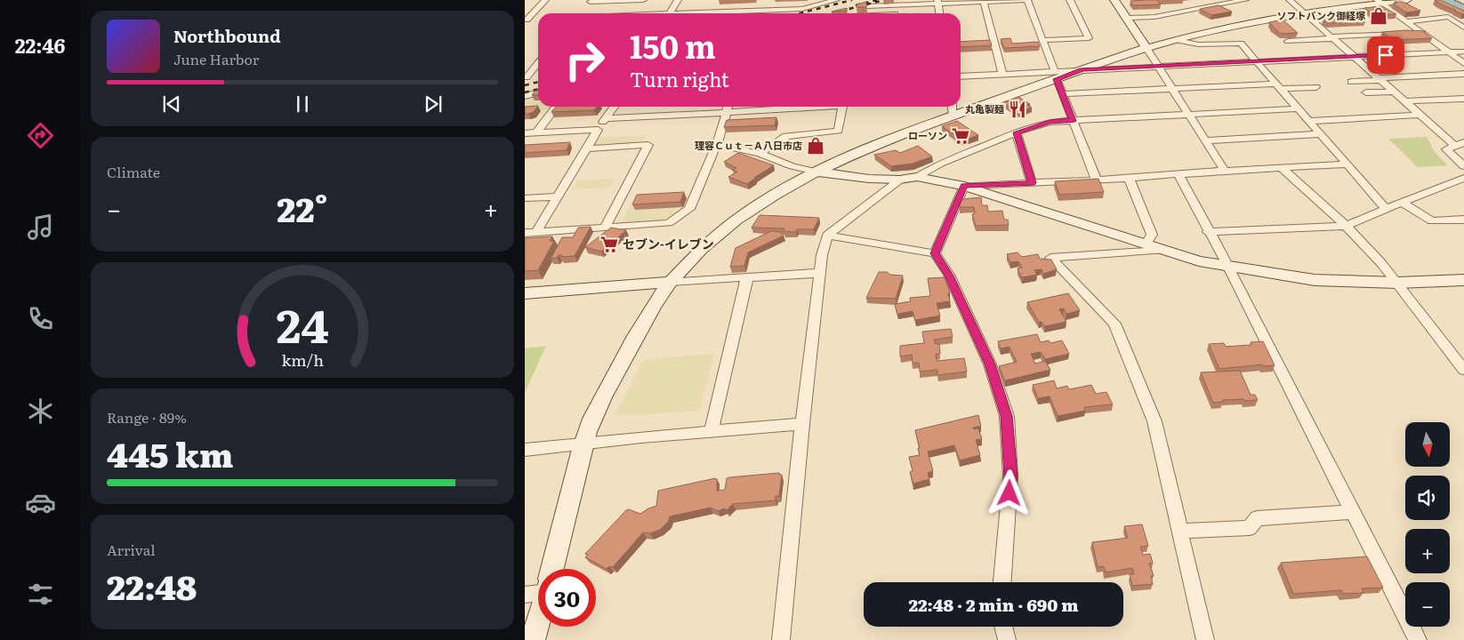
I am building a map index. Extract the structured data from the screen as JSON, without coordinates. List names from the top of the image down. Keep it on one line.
{"places":{"shop":["ソフトバンク御経塚","理容Ｃｕｔ－Ａ八日市店"],"restaurant":["丸亀製麺"],"supermarket":["ローソン","セブン-イレブン"]},"north":"bottom","page":{"tabs":"22:46","turn":["150 m","Turn right"],"song":["Northbound","June Harbor"],"tile":["Climate",["Range · 89%","445 km"],["Arrival","22:48"]],"heat":["−","22°","+"],"map_buttons":["+","−"],"limit":"30","trip":"22:48 · 2 min · 690 m","gauge":["24","km/h"]}}
